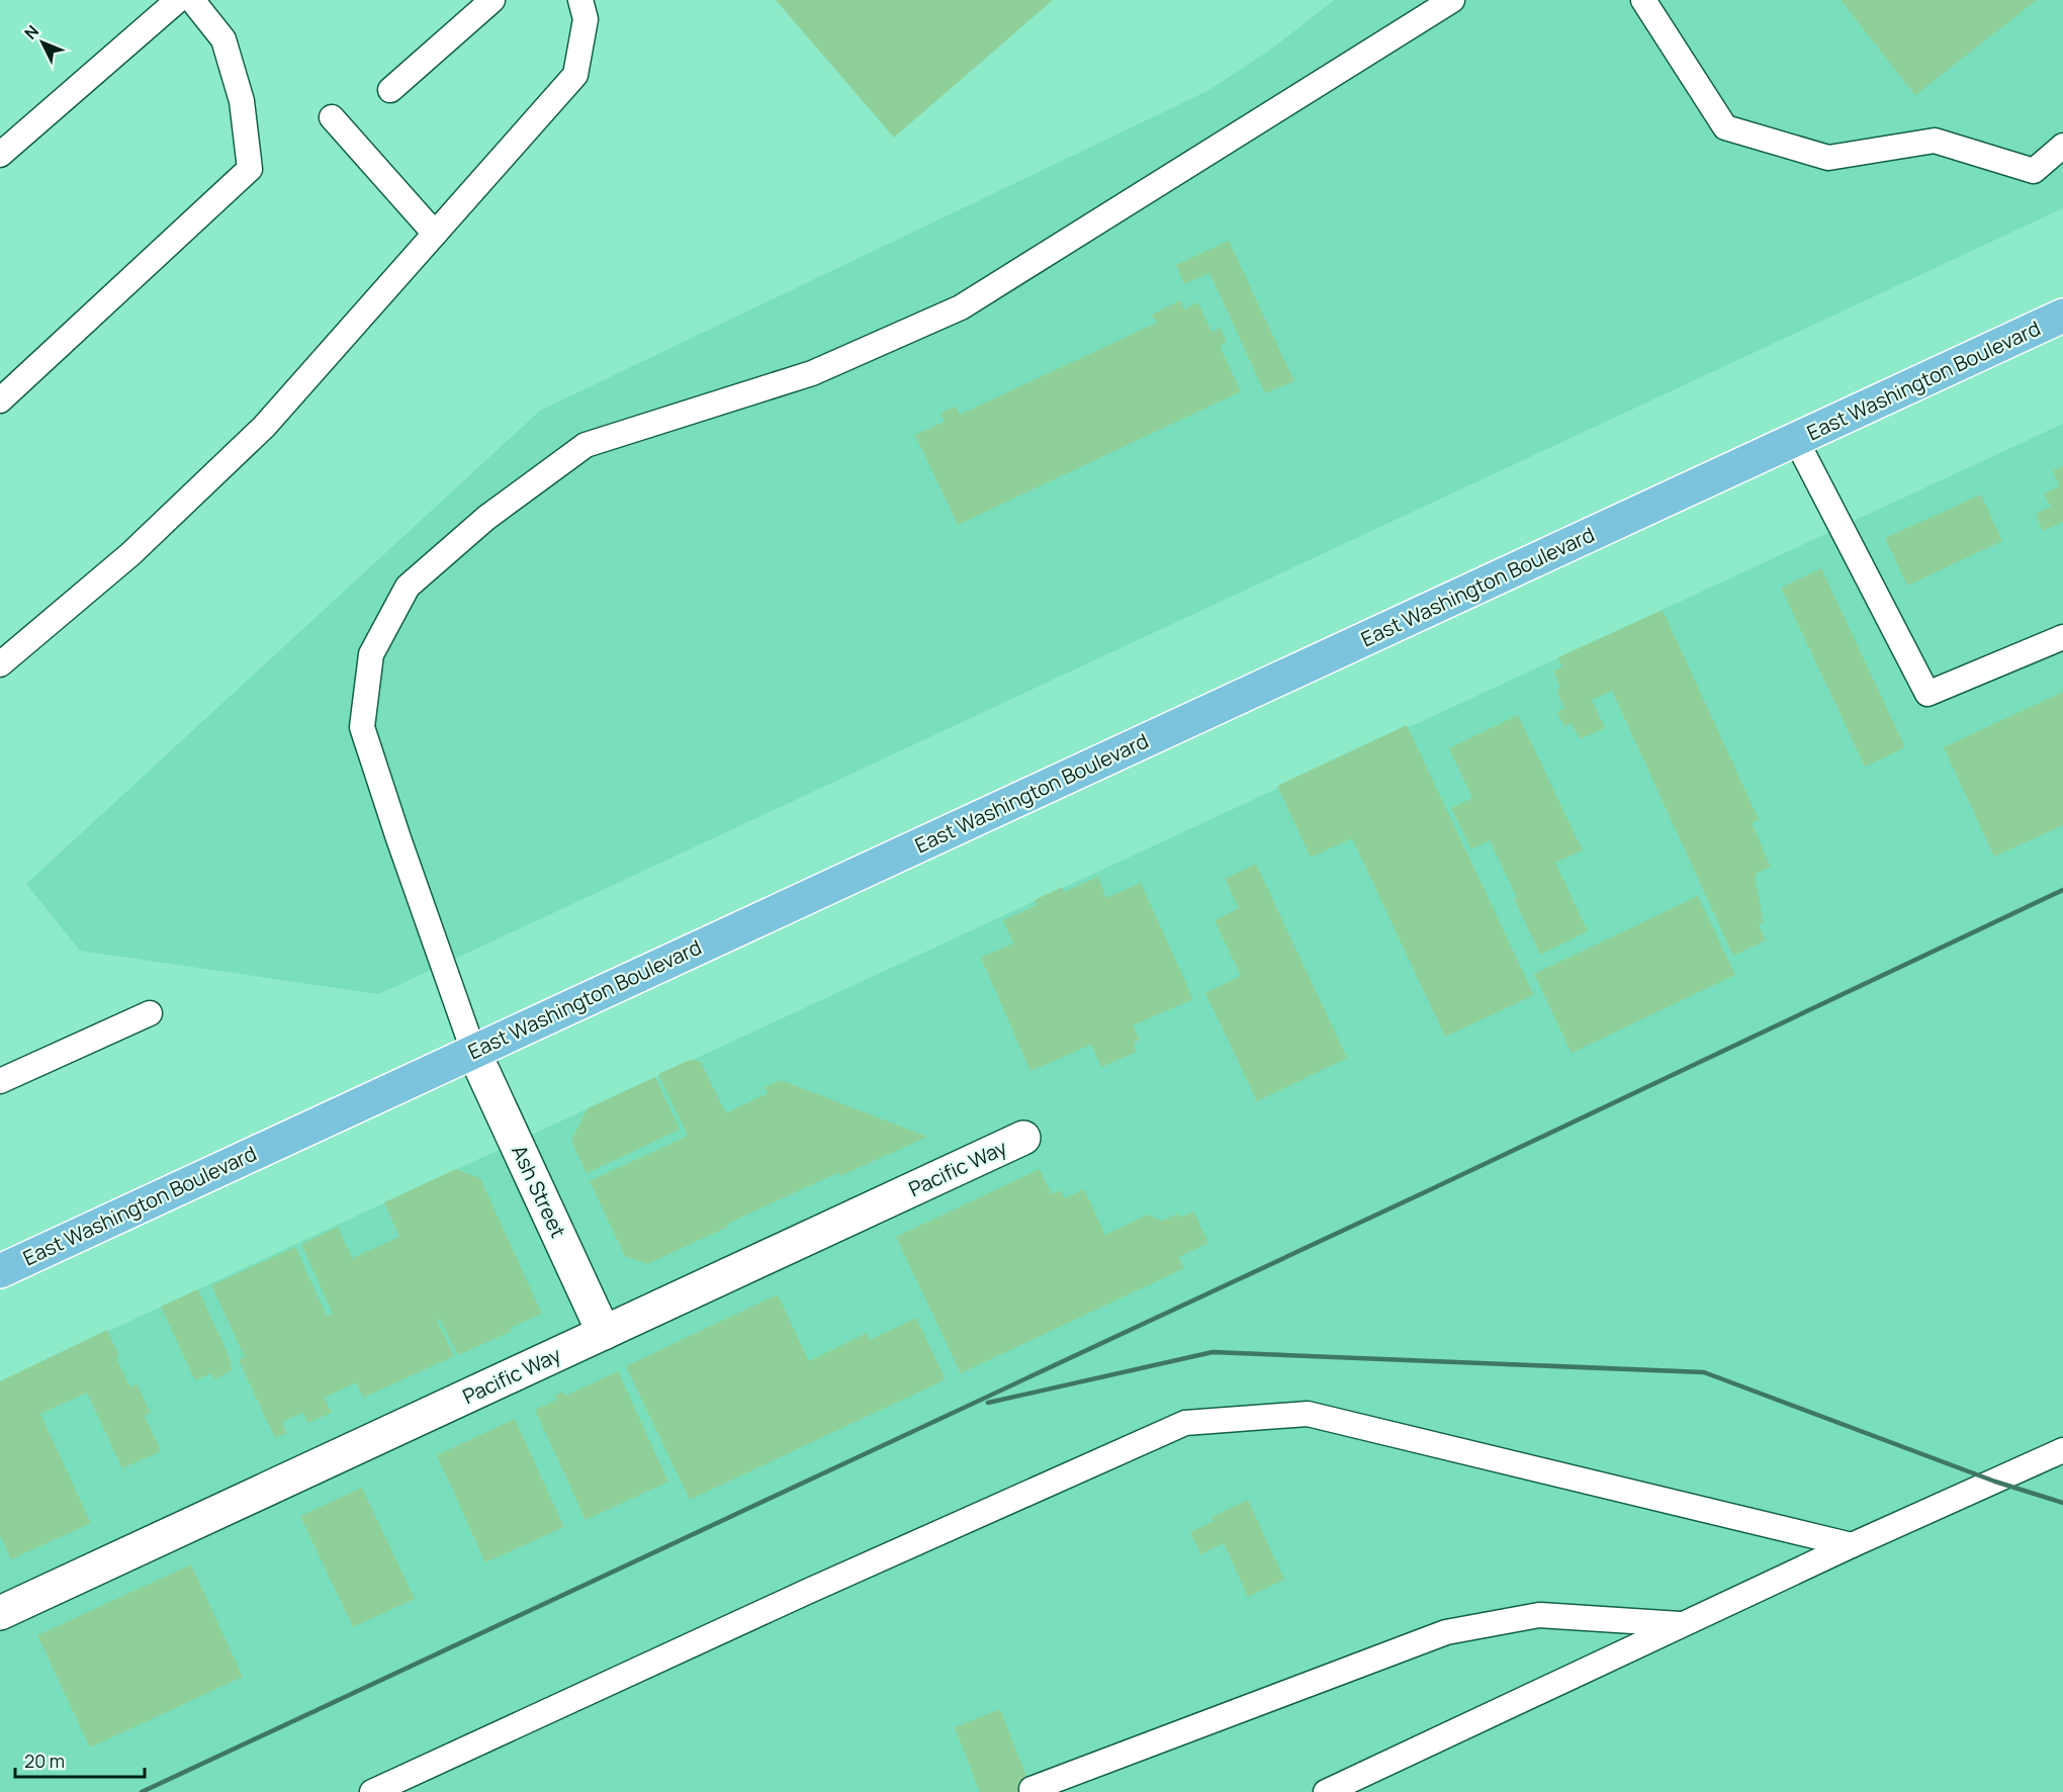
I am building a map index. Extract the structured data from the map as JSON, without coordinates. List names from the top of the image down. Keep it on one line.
{"streets":{"main road":["East Washington Boulevard"],"street":["Pacific Way","Ash Street"]},"crossings":[["East Washington Boulevard","Ash Street"],["Pacific Way","Ash Street"]],"scale_bar":"20 m","north":"top left"}
